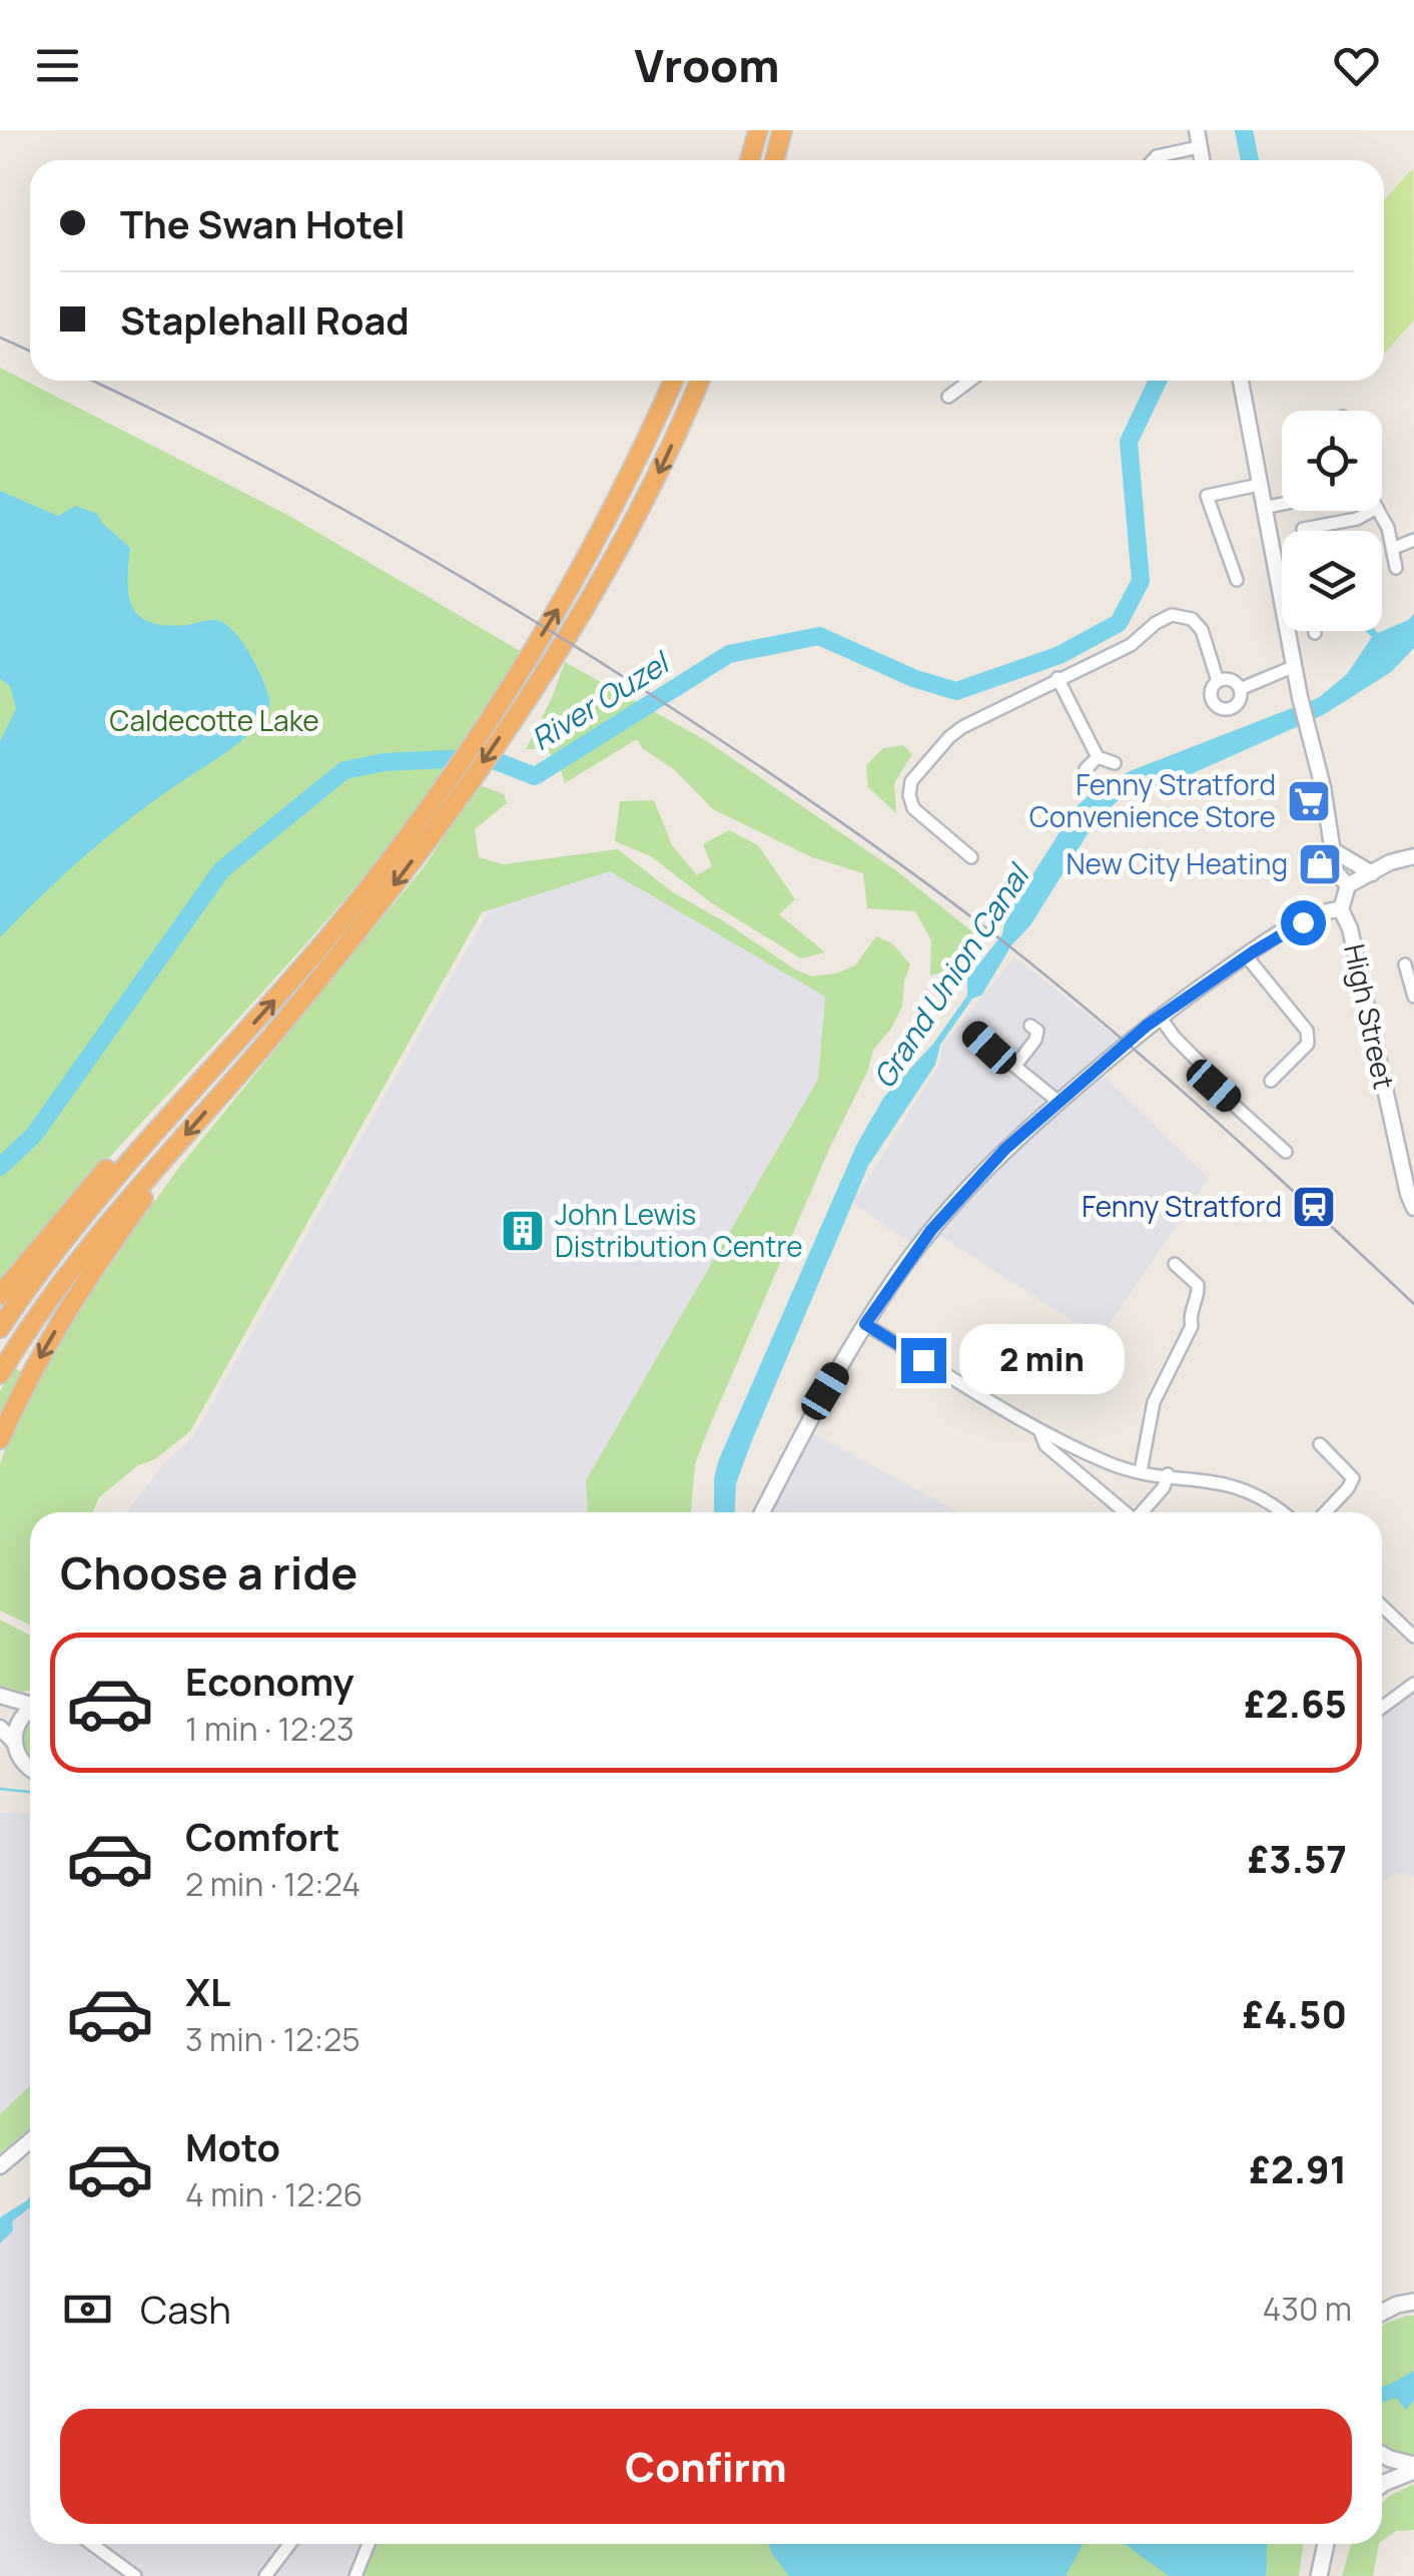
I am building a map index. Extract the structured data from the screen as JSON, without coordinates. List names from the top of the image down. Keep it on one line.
{"streets":{"street":["High Street"]},"water":["River Ouzel","Grand Union Canal"],"parks":["Caldecotte Lake"],"places":{"supermarket":["Fenny Stratford Convenience Store"],"shop":["New City Heating"],"station":["Fenny Stratford"],"building":["John Lewis Distribution Centre"]},"page":{"header":"Vroom","banner":["The Swan Hotel","Staplehall Road"],"bubble":"2 min","heading":"Choose a ride","list":[{"name":"Economy","note":"1 min · 12:23","value":"£2.65"},{"name":"Comfort","note":"2 min · 12:24","value":"£3.57"},{"name":"XL","note":"3 min · 12:25","value":"£4.50"},{"name":"Moto","note":"4 min · 12:26","value":"£2.91"}],"pay":["Cash","430 m"],"buttons":"Confirm"}}
